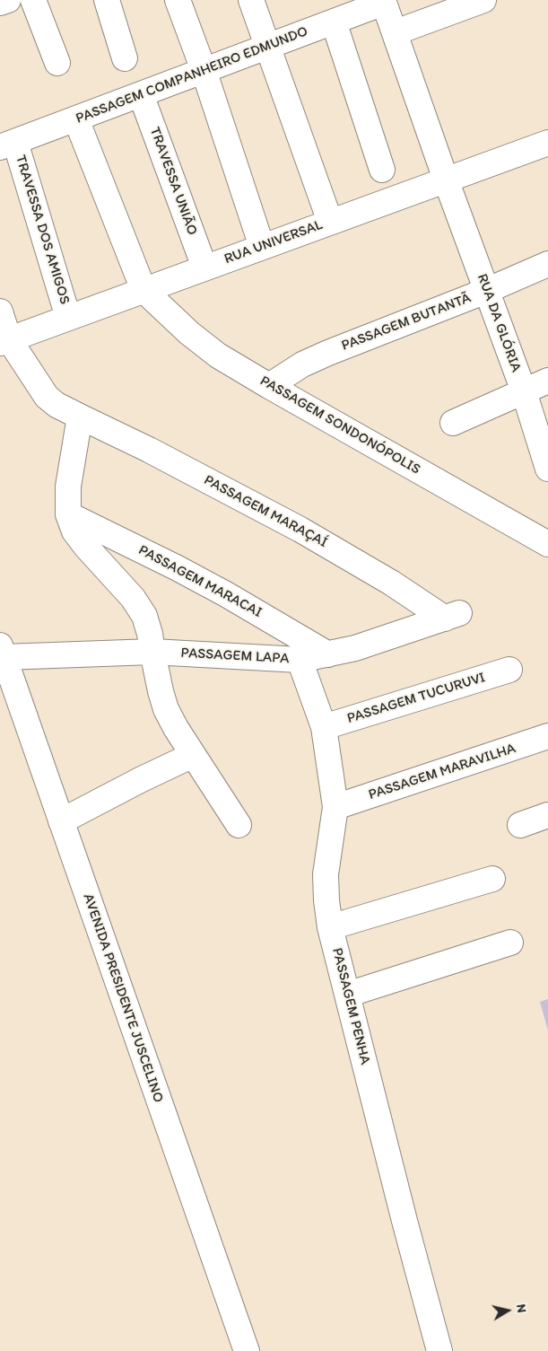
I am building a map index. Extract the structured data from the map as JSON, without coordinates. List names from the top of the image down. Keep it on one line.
{"streets":{"street":["PASSAGEM COMPANHEIRO EDMUNDO","TRAVESSA UNIÃO","TRAVESSA DOS AMIGOS","RUA UNIVERSAL","PASSAGEM BUTANTÃ","RUA DA GLÓRIA","PASSAGEM SONDONÓPOLIS","PASSAGEM MARAÇAÍ","PASSAGEM MARACAI","PASSAGEM LAPA","PASSAGEM TUCURUVI","PASSAGEM MARAVILHA","AVENIDA PRESIDENTE JUSCELINO","PASSAGEM PENHA"]},"crossings":[["PASSAGEM COMPANHEIRO EDMUNDO","TRAVESSA UNIÃO"],["PASSAGEM COMPANHEIRO EDMUNDO","TRAVESSA DOS AMIGOS"],["PASSAGEM COMPANHEIRO EDMUNDO","RUA DA GLÓRIA"],["TRAVESSA UNIÃO","RUA UNIVERSAL"],["TRAVESSA DOS AMIGOS","RUA UNIVERSAL"],["RUA UNIVERSAL","RUA DA GLÓRIA"],["RUA UNIVERSAL","PASSAGEM SONDONÓPOLIS"],["RUA UNIVERSAL","PASSAGEM MARAÇAÍ"],["PASSAGEM BUTANTÃ","RUA DA GLÓRIA"],["PASSAGEM BUTANTÃ","PASSAGEM SONDONÓPOLIS"],["PASSAGEM MARAÇAÍ","PASSAGEM LAPA"],["PASSAGEM MARACAI","PASSAGEM LAPA"],["PASSAGEM LAPA","AVENIDA PRESIDENTE JUSCELINO"],["PASSAGEM LAPA","PASSAGEM PENHA"],["PASSAGEM TUCURUVI","PASSAGEM PENHA"],["PASSAGEM MARAVILHA","PASSAGEM PENHA"]],"north":"right"}
